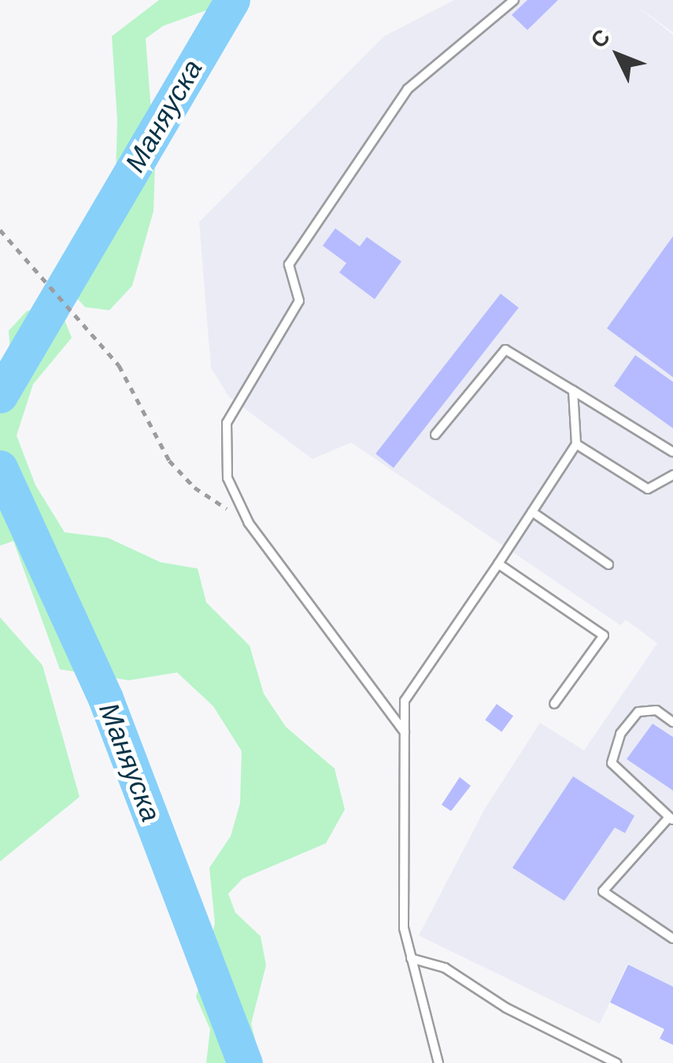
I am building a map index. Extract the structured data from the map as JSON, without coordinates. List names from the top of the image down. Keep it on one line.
{"water":["Маняуска"],"north":"top left"}
